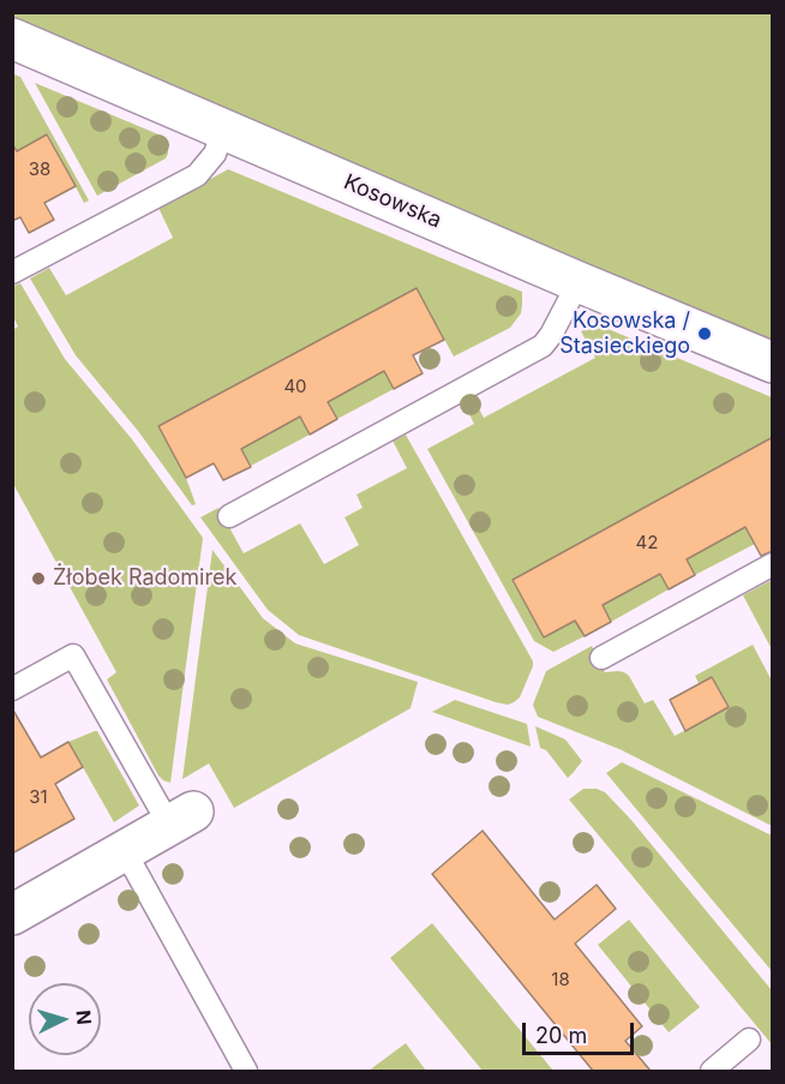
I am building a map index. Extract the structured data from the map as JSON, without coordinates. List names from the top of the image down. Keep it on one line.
{"streets":{"street":["Kosowska"]},"places":["Kosowska / Stasieckiego","Żłobek Radomirek"],"house_numbers":["38","40","42","31","18"],"scale_bar":"20 m","north":"right"}
